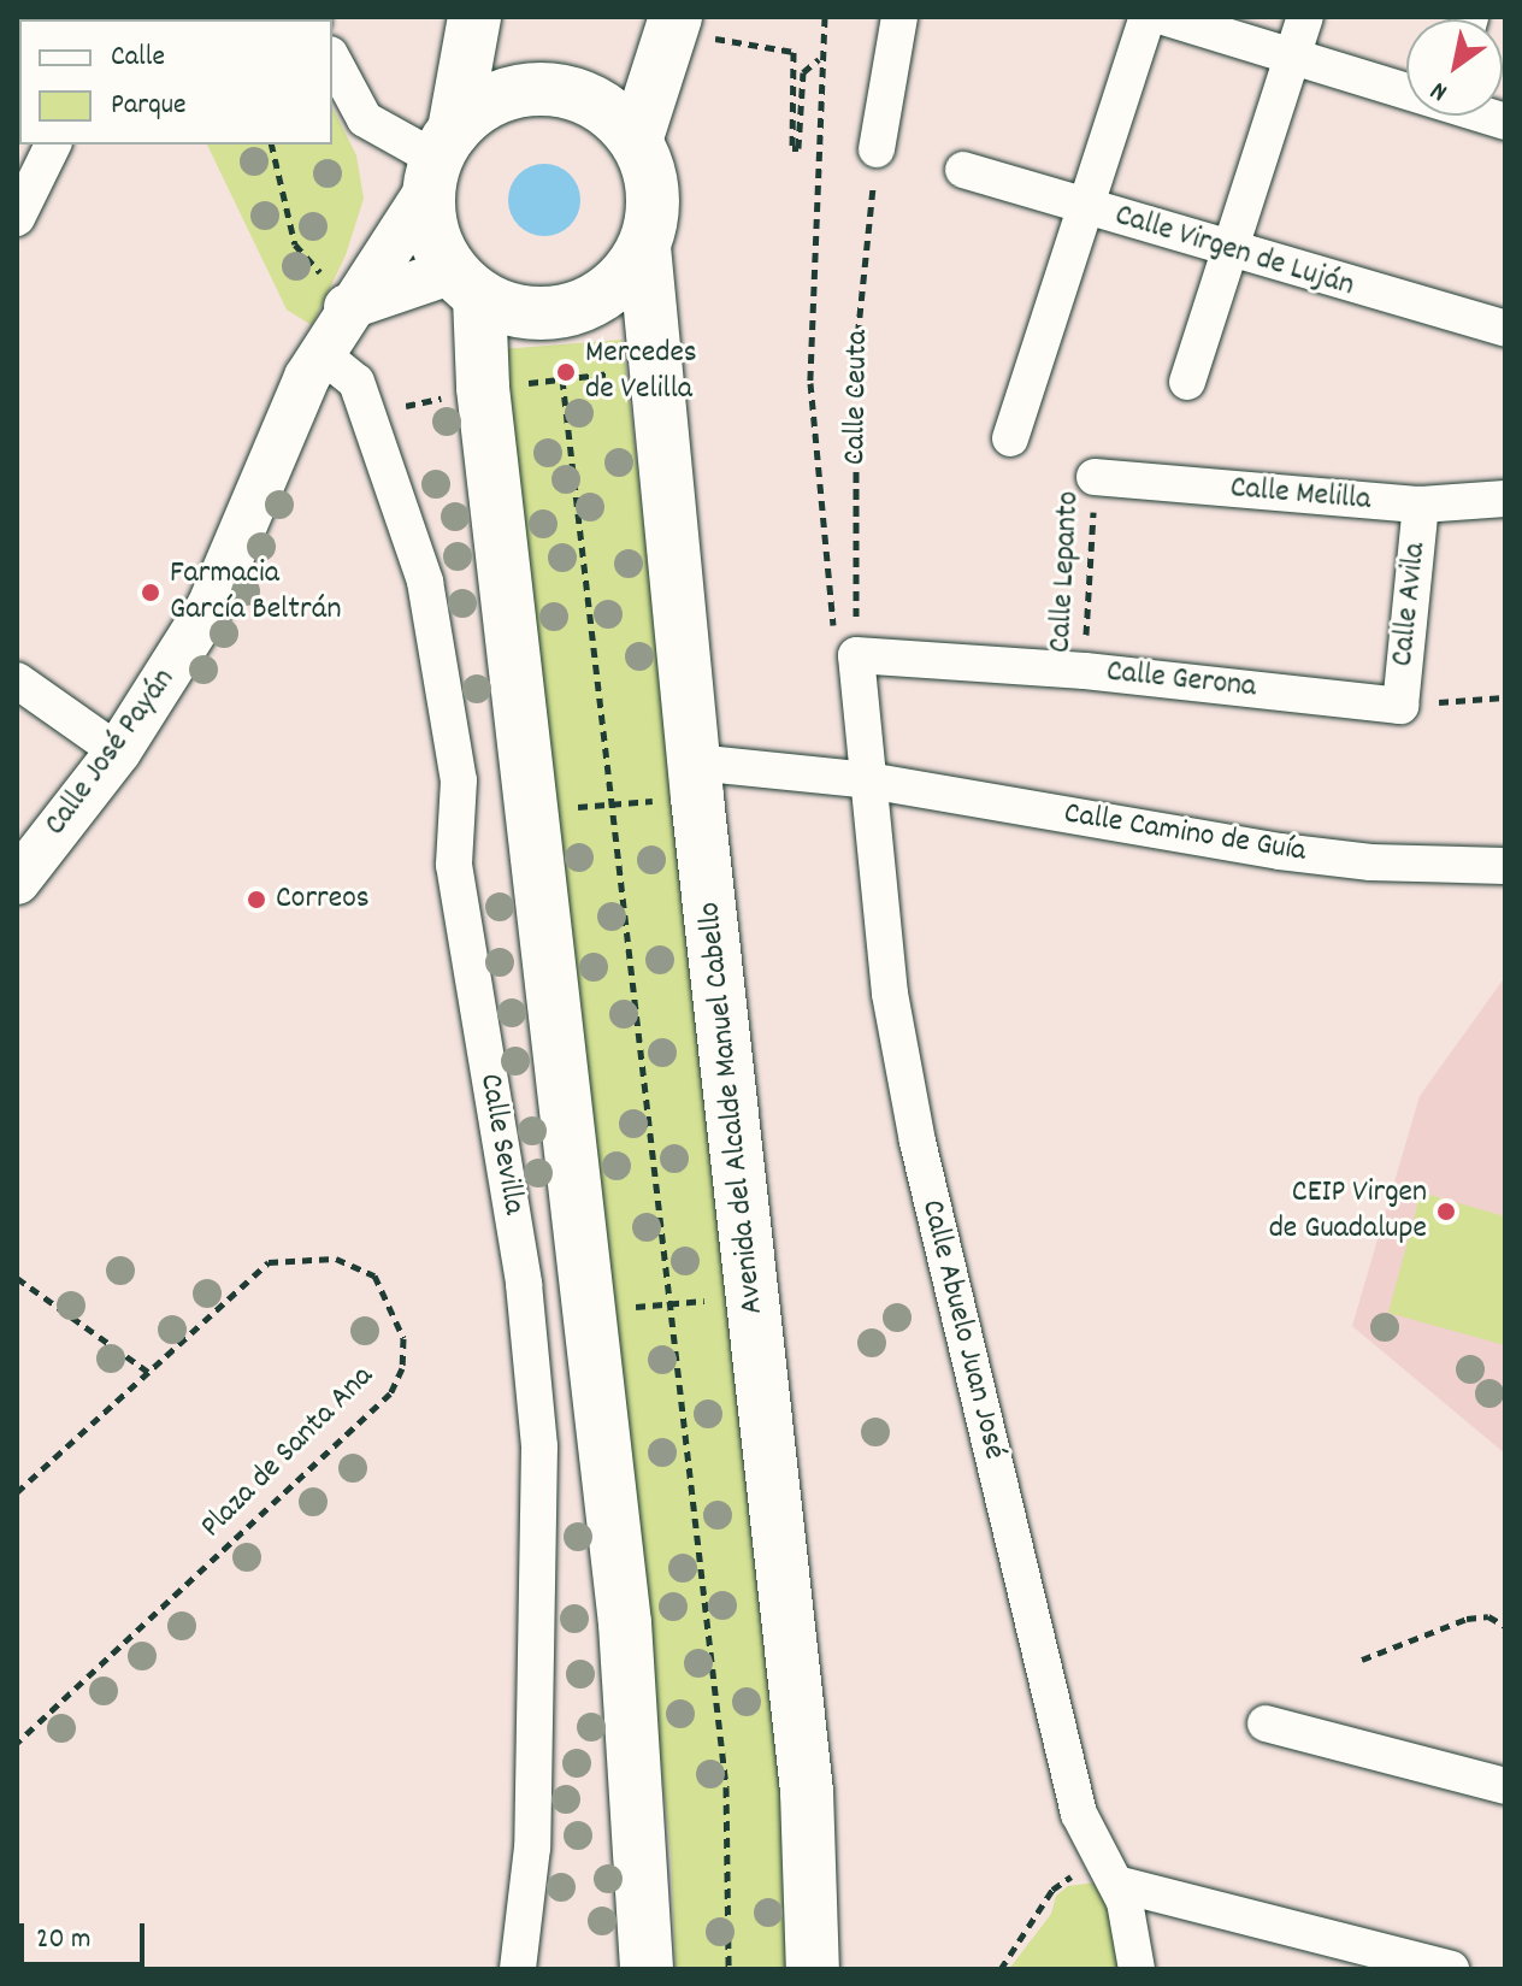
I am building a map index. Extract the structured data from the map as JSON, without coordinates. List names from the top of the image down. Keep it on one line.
{"streets":{"main road":["Avenida del Alcalde Manuel Cabello"],"street":["Calle Virgen de Luján","Calle Melilla","Calle Avila","Calle Gerona","Calle José Payán","Calle Camino de Guía","Calle Sevilla","Calle Abuelo Juan José"],"path":["Calle Ceuta","Calle Lepanto","Plaza de Santa Ana"]},"crossings":[["Calle Ceuta","Calle Gerona"],["Calle Melilla","Calle Lepanto"],["Calle Melilla","Calle Avila"],["Calle Lepanto","Calle Gerona"],["Calle Avila","Calle Gerona"],["Calle José Payán","Avenida del Alcalde Manuel Cabello"],["Calle José Payán","Calle Sevilla"],["Calle Camino de Guía","Avenida del Alcalde Manuel Cabello"],["Calle Camino de Guía","Calle Abuelo Juan José"]],"places":["Mercedes de Velilla","Farmacia García Beltrán","Correos","CEIP Virgen de Guadalupe"],"legend":["Calle","Parque"],"scale_bar":"20 m","north":"bottom left"}
